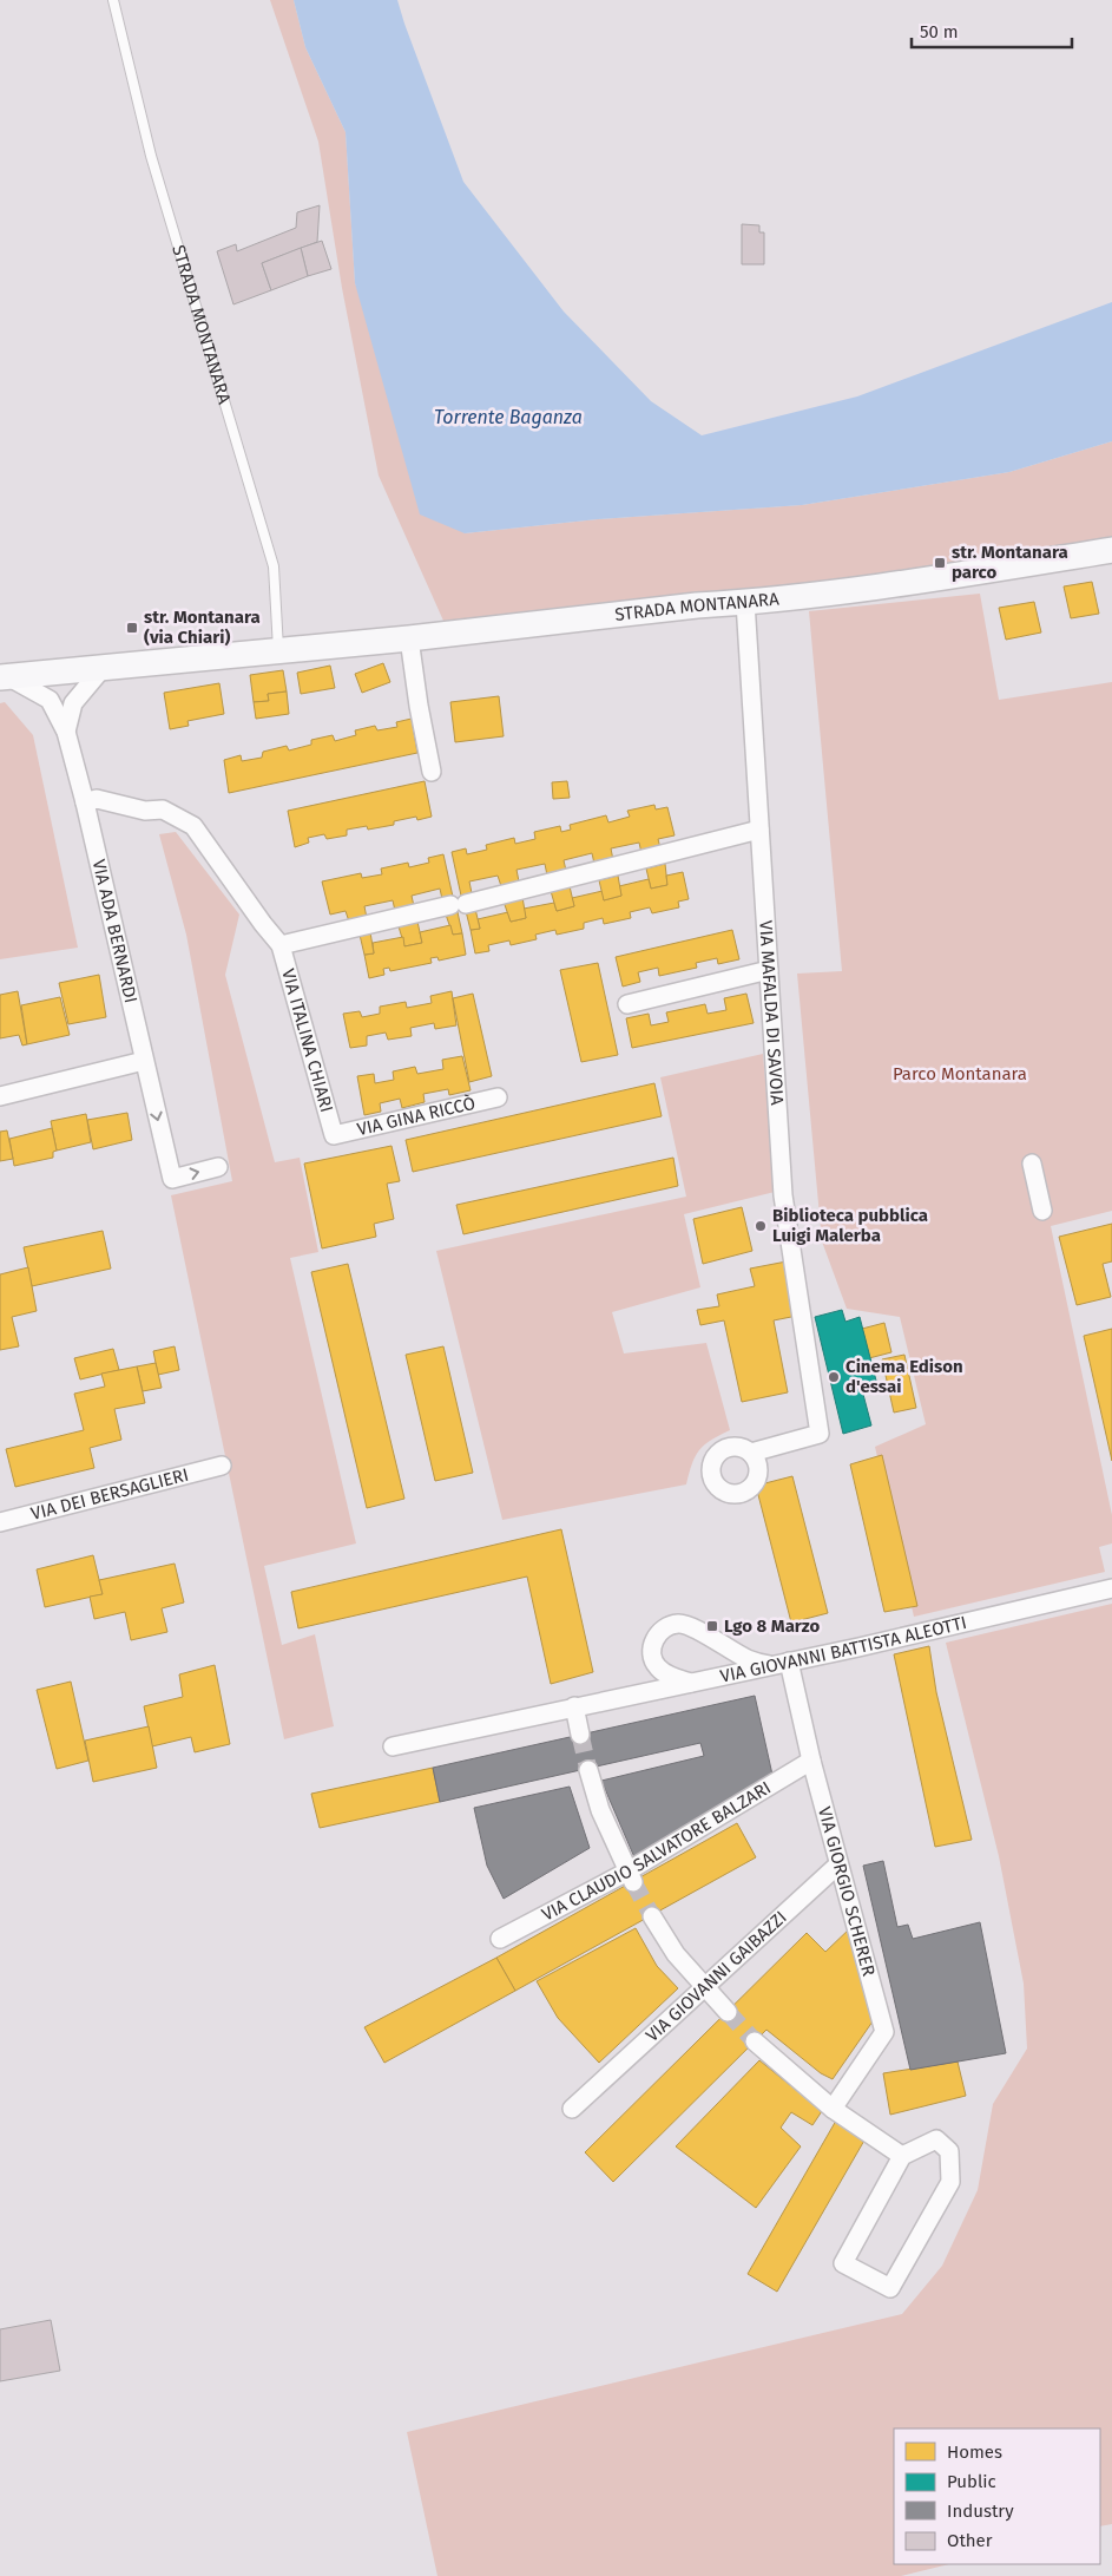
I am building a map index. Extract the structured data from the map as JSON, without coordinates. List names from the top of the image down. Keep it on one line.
{"streets":{"street":["STRADA MONTANARA","VIA ADA BERNARDI","VIA MAFALDA DI SAVOIA","VIA ITALINA CHIARI","VIA GINA RICCÒ","VIA DEI BERSAGLIERI","VIA GIOVANNI BATTISTA ALEOTTI","VIA CLAUDIO SALVATORE BALZARI","VIA GIORGIO SCHERER","VIA GIOVANNI GAIBAZZI"]},"crossings":[["STRADA MONTANARA","VIA MAFALDA DI SAVOIA"],["VIA ADA BERNARDI","VIA ITALINA CHIARI"],["VIA MAFALDA DI SAVOIA","VIA ITALINA CHIARI"],["VIA ITALINA CHIARI","VIA GINA RICCÒ"],["VIA GIOVANNI BATTISTA ALEOTTI","VIA GIORGIO SCHERER"],["VIA CLAUDIO SALVATORE BALZARI","VIA GIORGIO SCHERER"],["VIA GIORGIO SCHERER","VIA GIOVANNI GAIBAZZI"]],"water":["Torrente Baganza"],"parks":["Parco Montanara"],"places":{"transit":["str. Montanara parco","str. Montanara (via Chiari)","Lgo 8 Marzo"],"other":["Biblioteca pubblica Luigi Malerba","Cinema Edison d'essai"]},"legend":["Homes","Public","Industry","Other"],"scale_bar":"50 m"}
